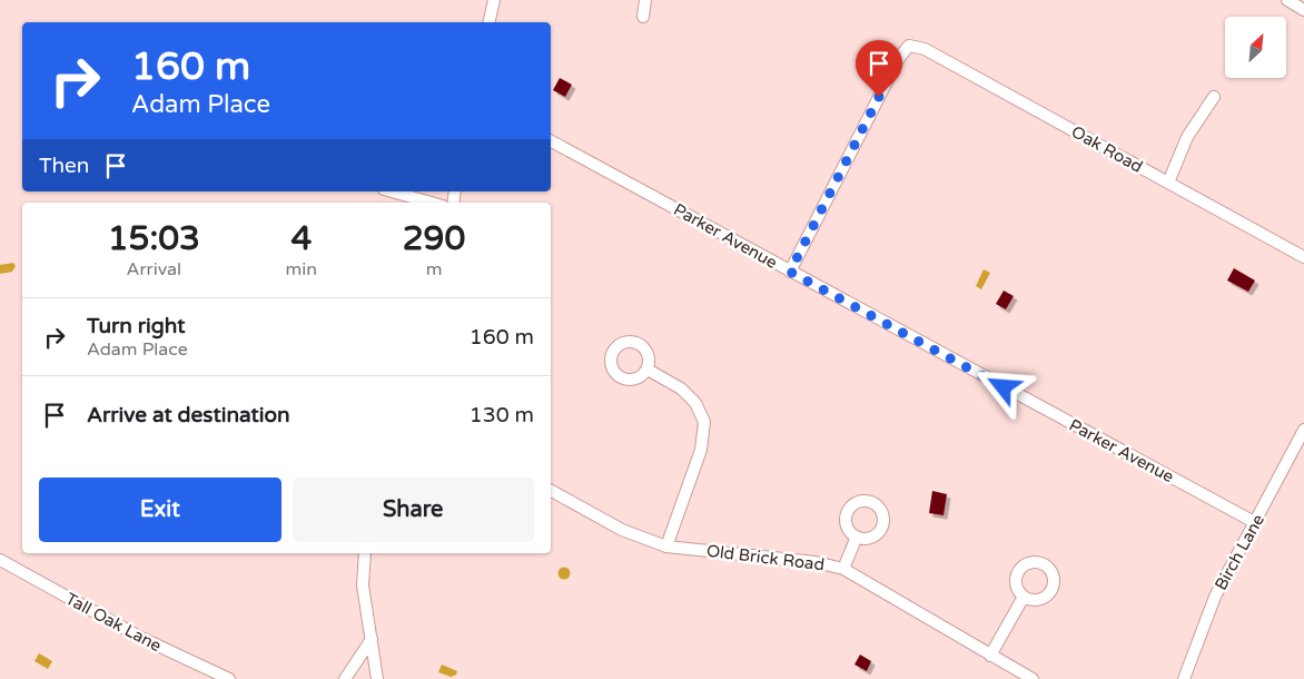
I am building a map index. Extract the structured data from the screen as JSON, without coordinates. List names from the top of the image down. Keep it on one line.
{"streets":{"street":["Oak Road","Parker Avenue","Birch Lane","Old Brick Road","Tall Oak Lane"]},"crossings":[["Oak Road","Parker Avenue"],["Parker Avenue","Birch Lane"]],"north":"top right","page":{"turn":["160 m","Adam Place"],"then":"Then","eta":["15:03","Arrival","4","min","290","m"],"list":[{"name":"Turn right","note":"Adam Place","value":"160 m"},{"name":"Arrive at destination","value":"130 m"}],"buttons":["Exit","Share"]}}
